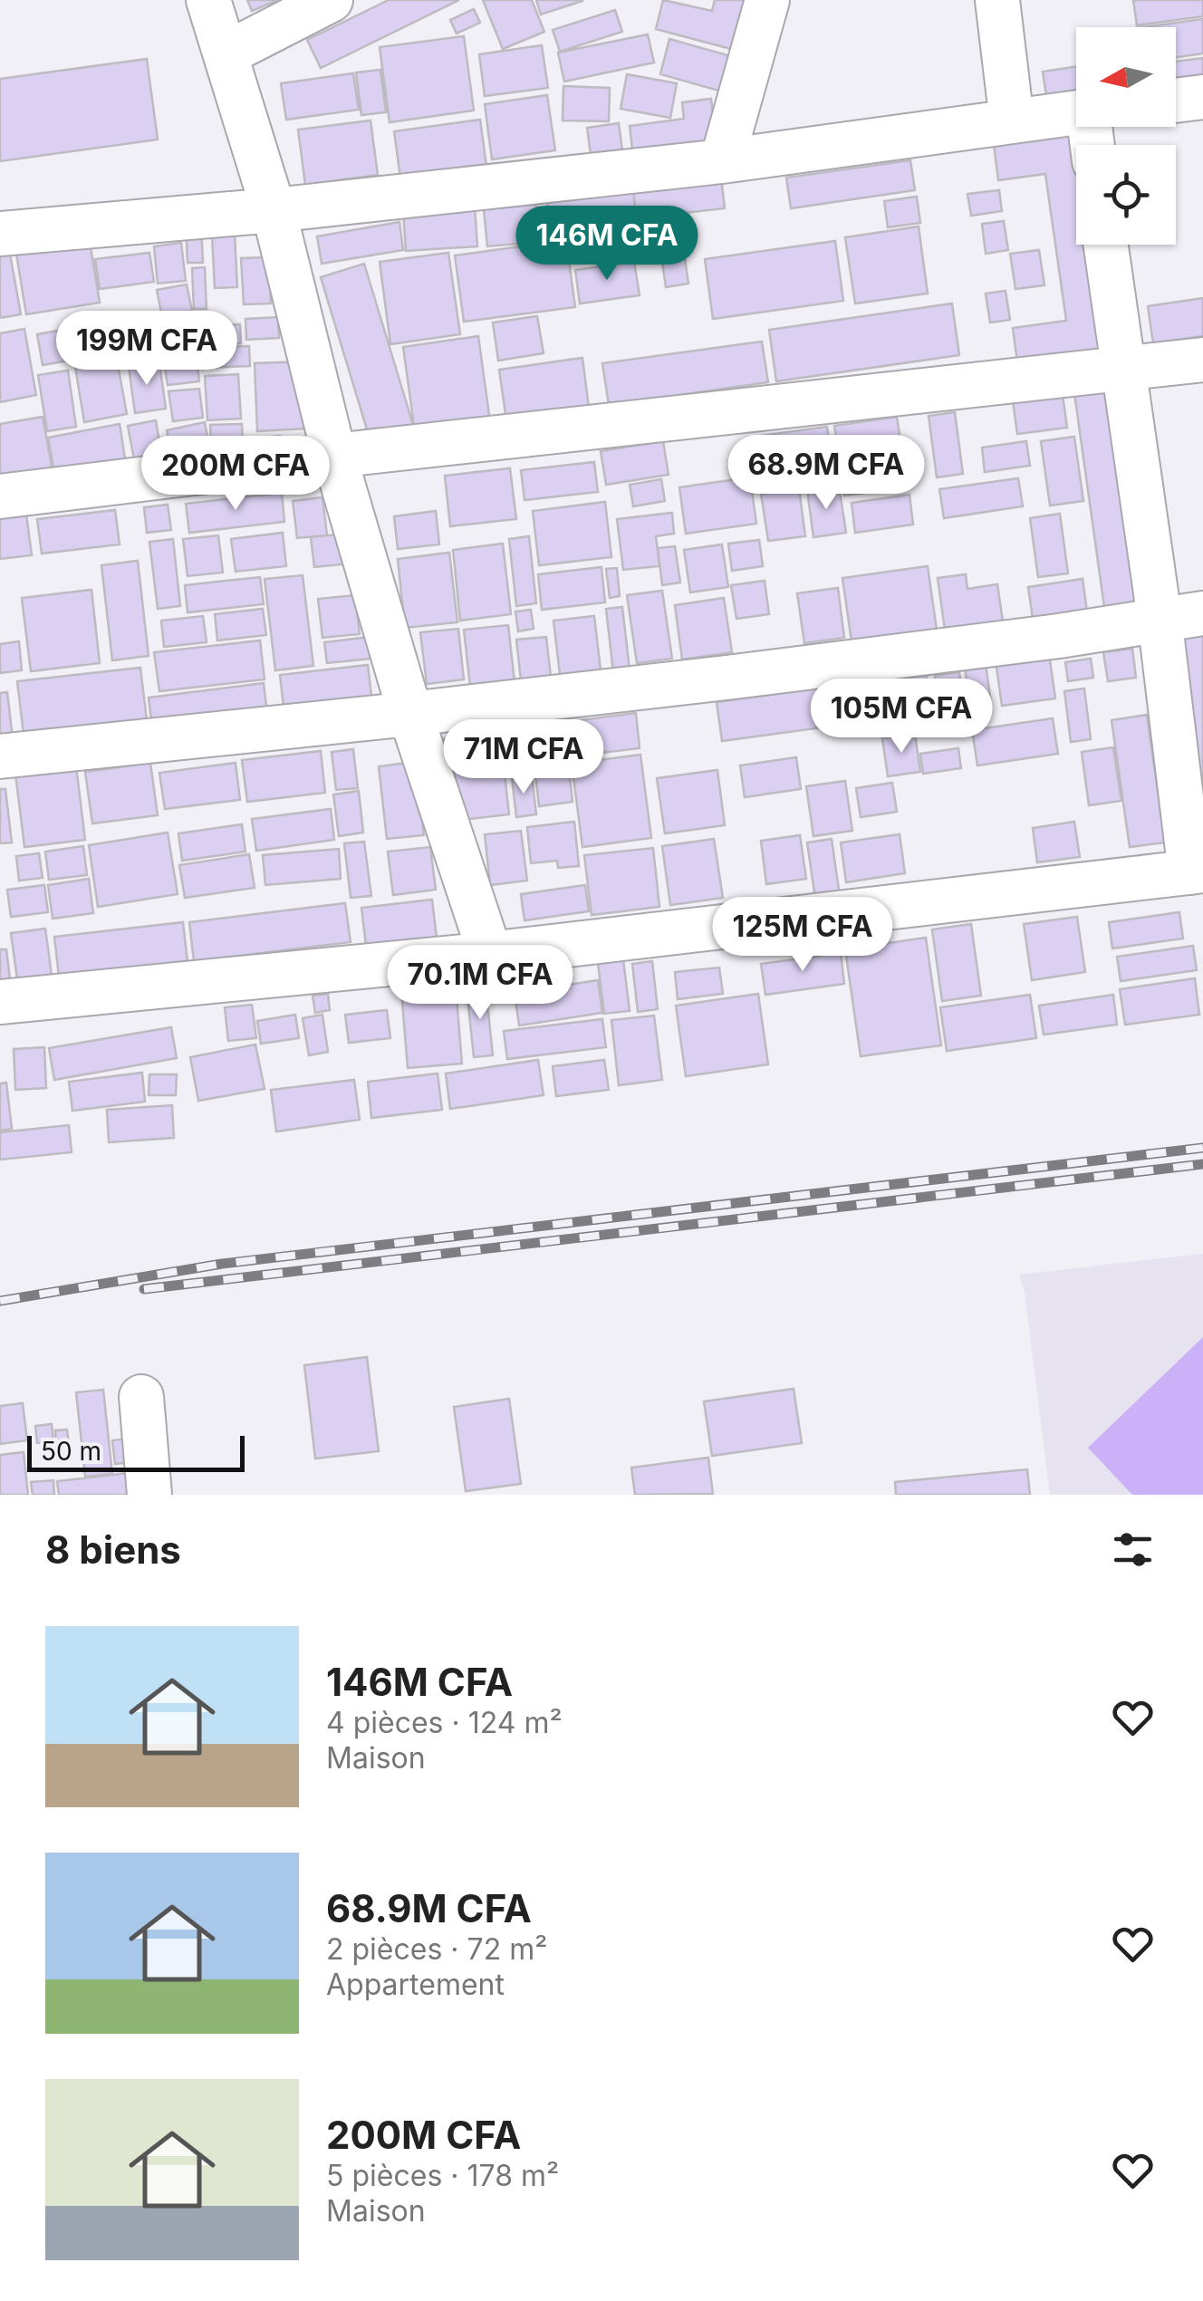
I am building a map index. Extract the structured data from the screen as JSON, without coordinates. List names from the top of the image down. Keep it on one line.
{"scale_bar":"50 m","north":"left","page":{"price":["146M CFA","199M CFA","68.9M CFA","200M CFA","105M CFA","71M CFA","125M CFA","70.1M CFA"],"scale":"50 m","heading":"8 biens","list":[{"name":"146M CFA","note":"4 pièces · 124 m² · Maison"},{"name":"68.9M CFA","note":"2 pièces · 72 m² · Appartement"},{"name":"200M CFA","note":"5 pièces · 178 m² · Maison"}]}}
